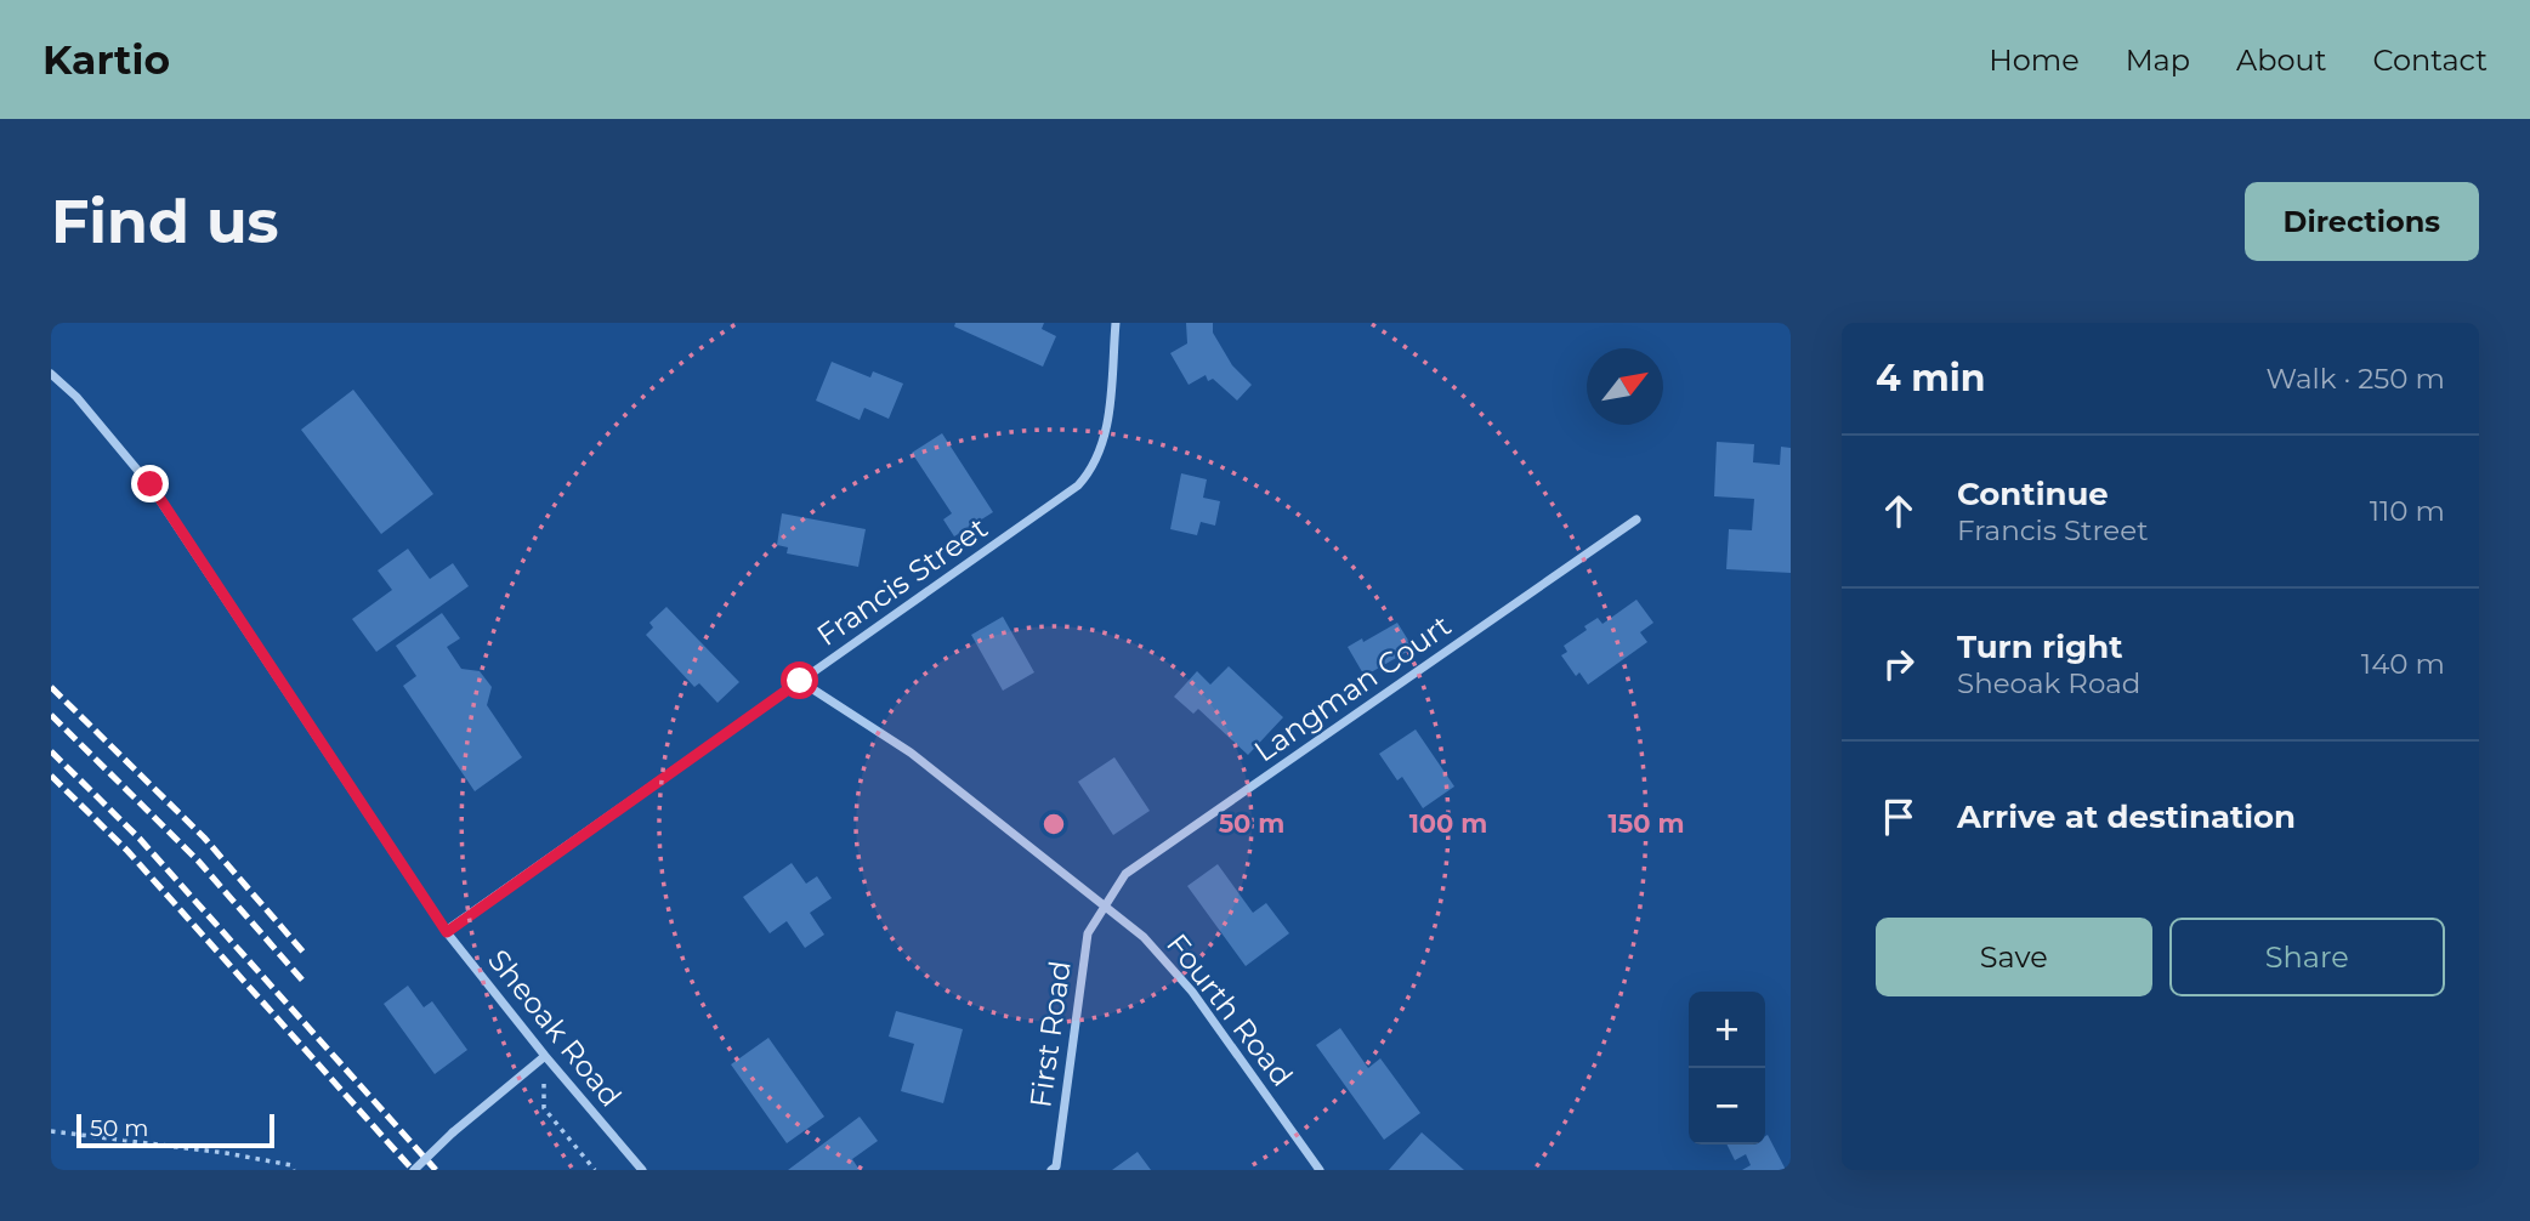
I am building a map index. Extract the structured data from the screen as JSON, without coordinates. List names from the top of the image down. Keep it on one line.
{"streets":{"street":["Francis Street","Langman Court","Fourth Road","Sheoak Road","First Road"]},"crossings":[["Francis Street","Fourth Road"],["Francis Street","Sheoak Road"],["Langman Court","Fourth Road"],["Langman Court","First Road"],["Fourth Road","First Road"]],"scale_bar":"50 m","north":"top right","page":{"header":"Kartio","nav":["Home","Map","About","Contact"],"buttons":["Directions",["Save","Share"]],"title":"Find us","heading":["4 min","Walk · 250 m"],"list":[["Continue","Francis Street","110 m"],["Turn right","Sheoak Road","140 m"],"Arrive at destination"],"map_buttons":["+","−"],"scale":"50 m"},"rings":["50 m","100 m","150 m"]}
